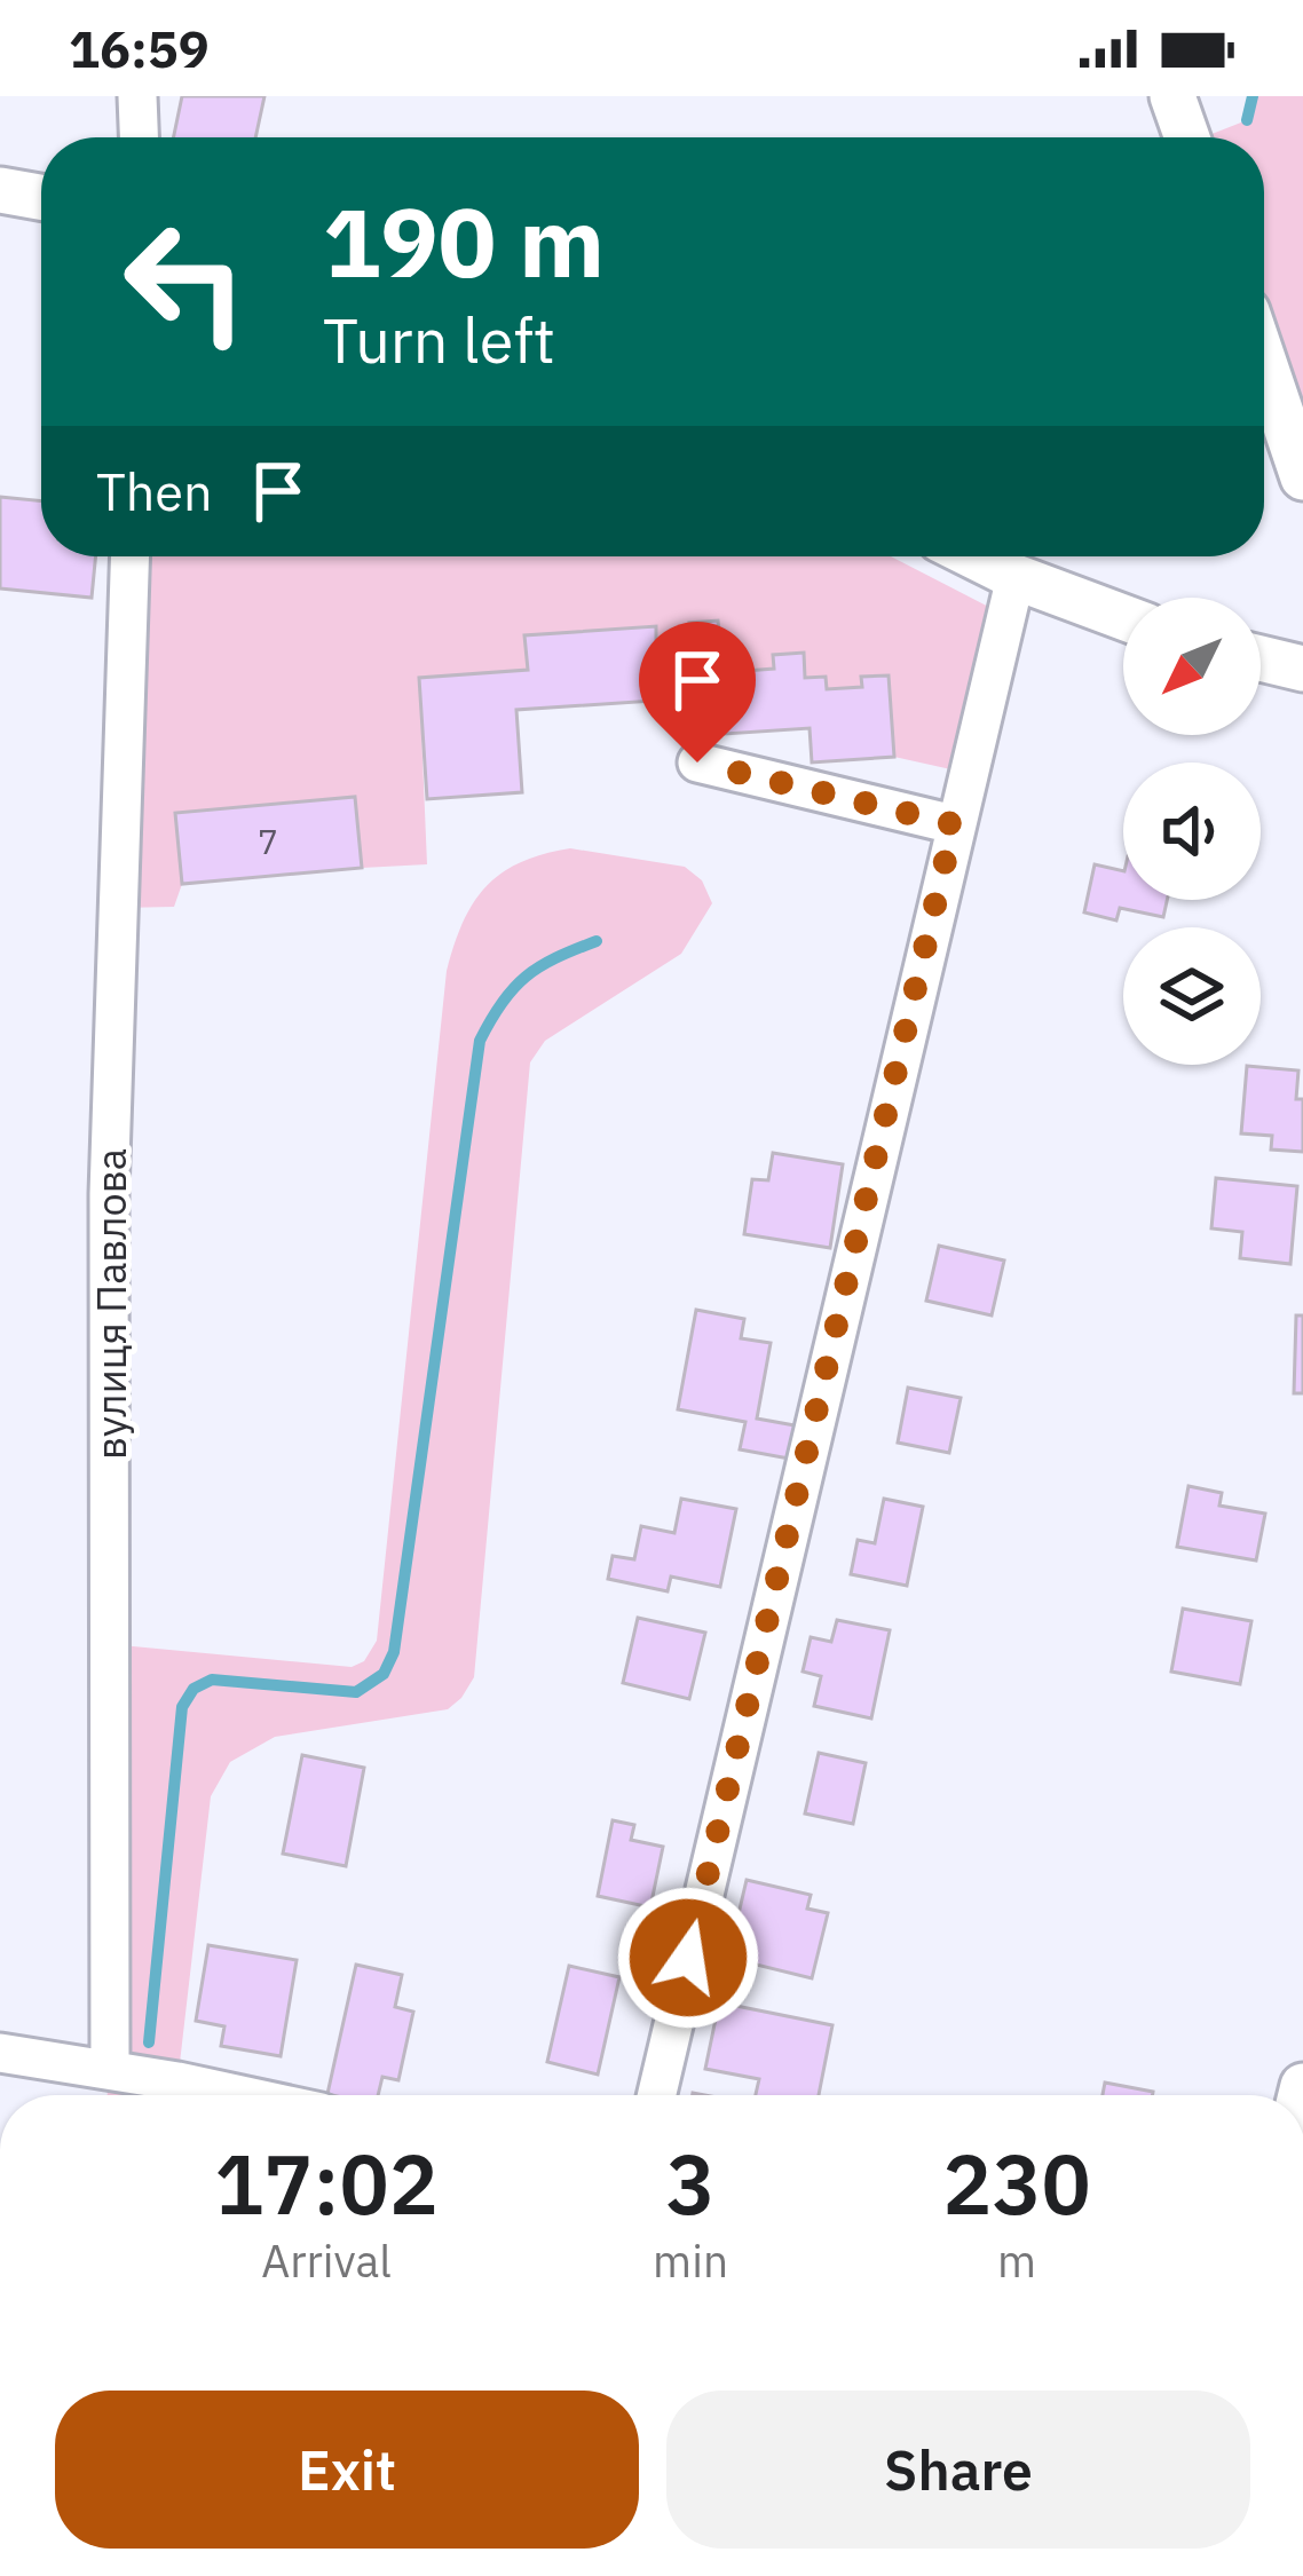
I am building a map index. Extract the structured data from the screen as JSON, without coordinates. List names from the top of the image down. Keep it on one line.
{"streets":{"street":["вулиця Павлова"]},"house_numbers":["7"],"north":"bottom left","page":{"status":"16:59","turn":["190 m","Turn left"],"then":"Then","eta":["17:02","Arrival","3","min","230","m"],"buttons":["Exit","Share"]}}
